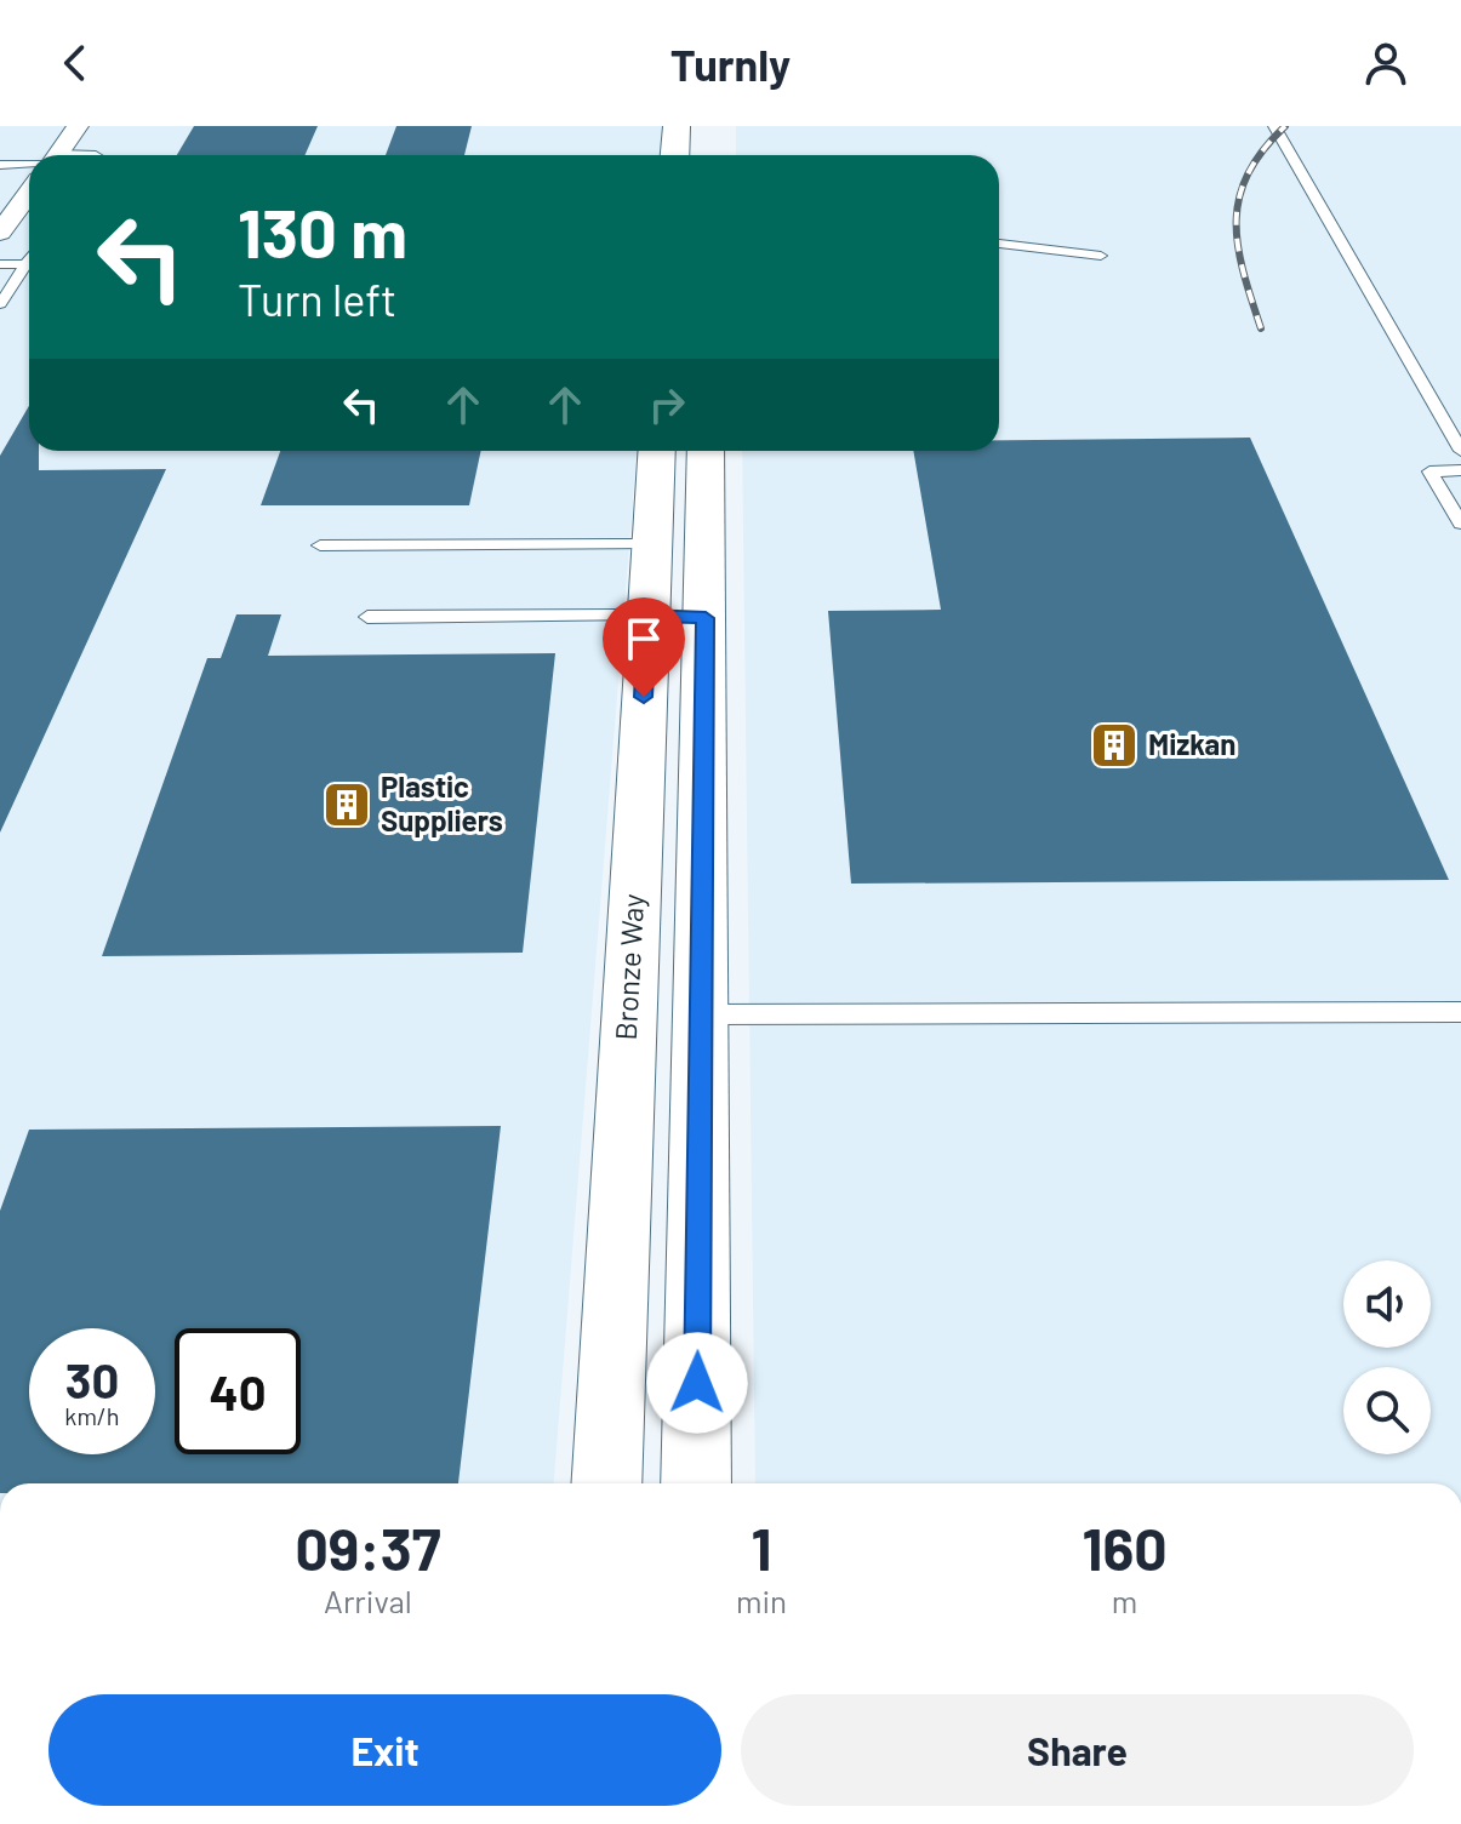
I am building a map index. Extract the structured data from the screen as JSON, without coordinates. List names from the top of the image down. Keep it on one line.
{"streets":{"street":["Bronze Way"]},"places":{"building":["Mizkan","Plastic Suppliers"]},"page":{"header":"Turnly","turn":["130 m","Turn left"],"speed":"30 km/h","limit":"40","eta":["09:37","Arrival","1","min","160","m"],"buttons":["Exit","Share"]}}
